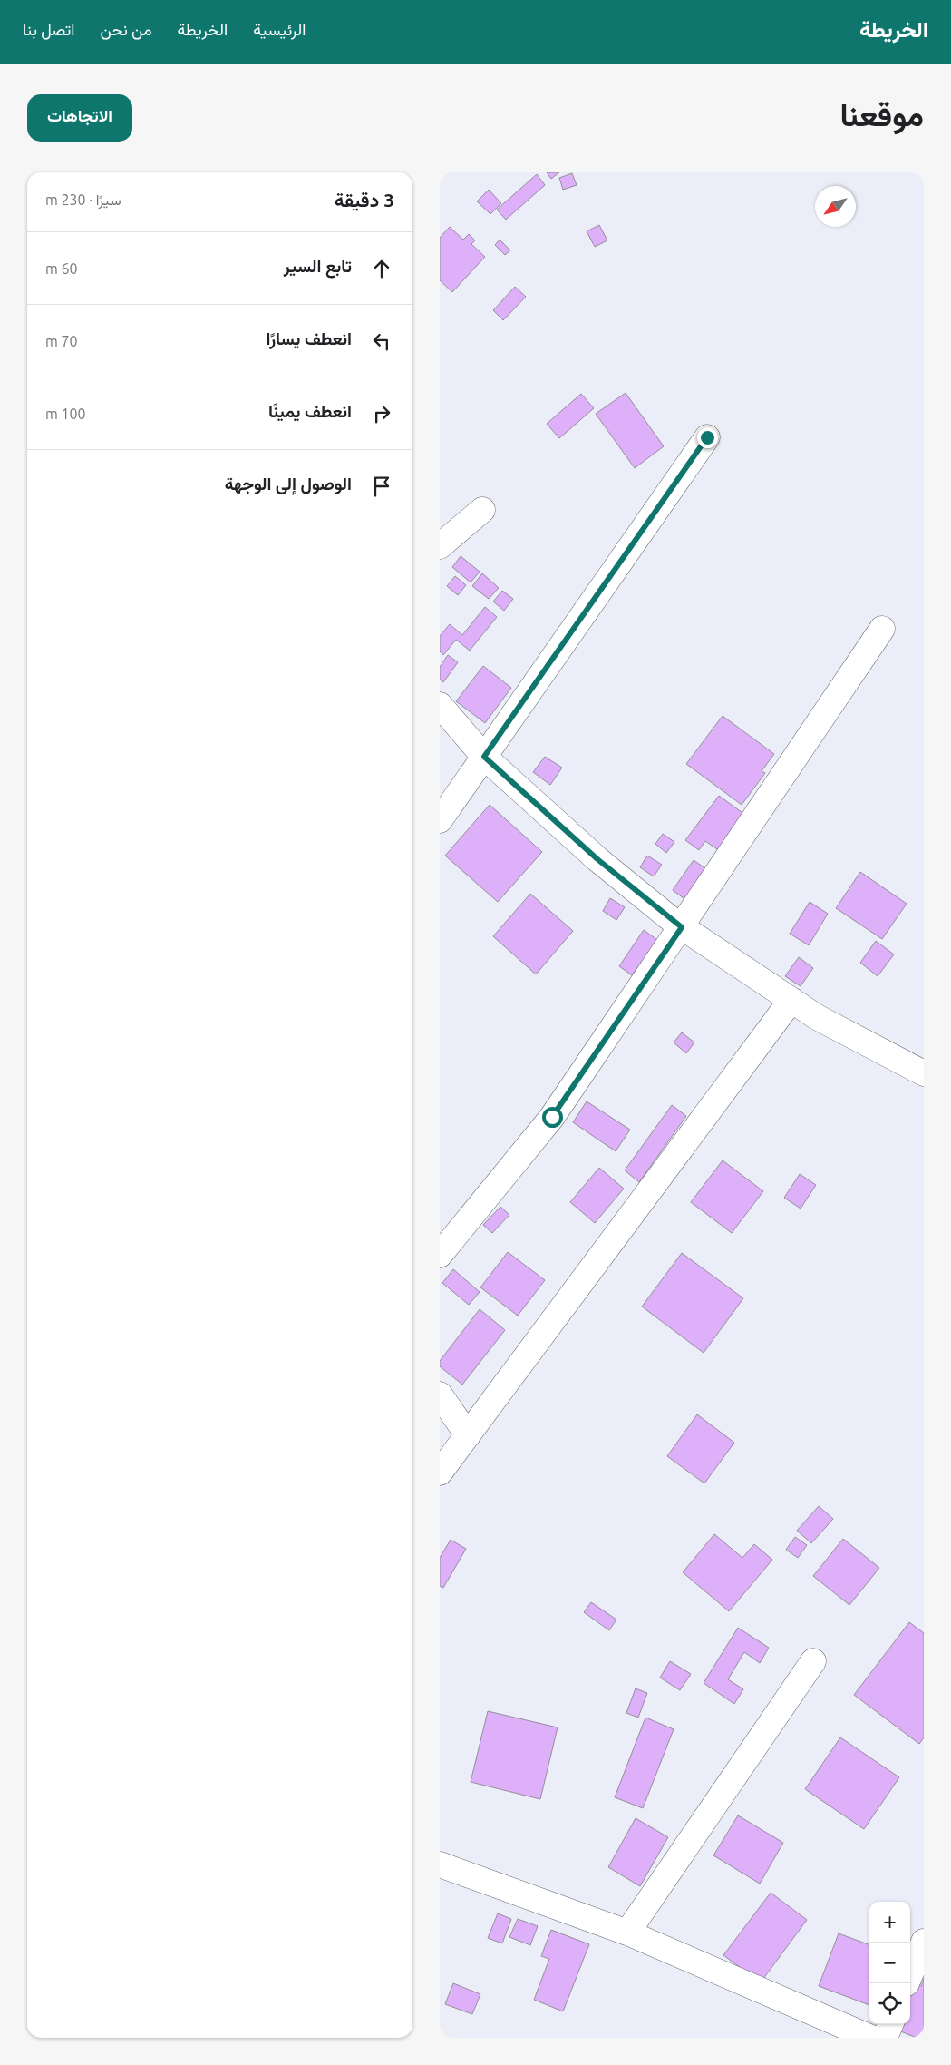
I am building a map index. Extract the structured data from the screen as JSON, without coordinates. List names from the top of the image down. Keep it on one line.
{"north":"bottom left","page":{"header":"الخريطة","nav":["الرئيسية","الخريطة","من نحن","اتصل بنا"],"title":"موقعنا","buttons":"الاتجاهات","heading":["3 دقيقة","سيرًا · 230 m"],"list":[["تابع السير","60 m"],["انعطف يسارًا","70 m"],["انعطف يمينًا","100 m"],"الوصول إلى الوجهة"],"map_buttons":["+","−"]}}
